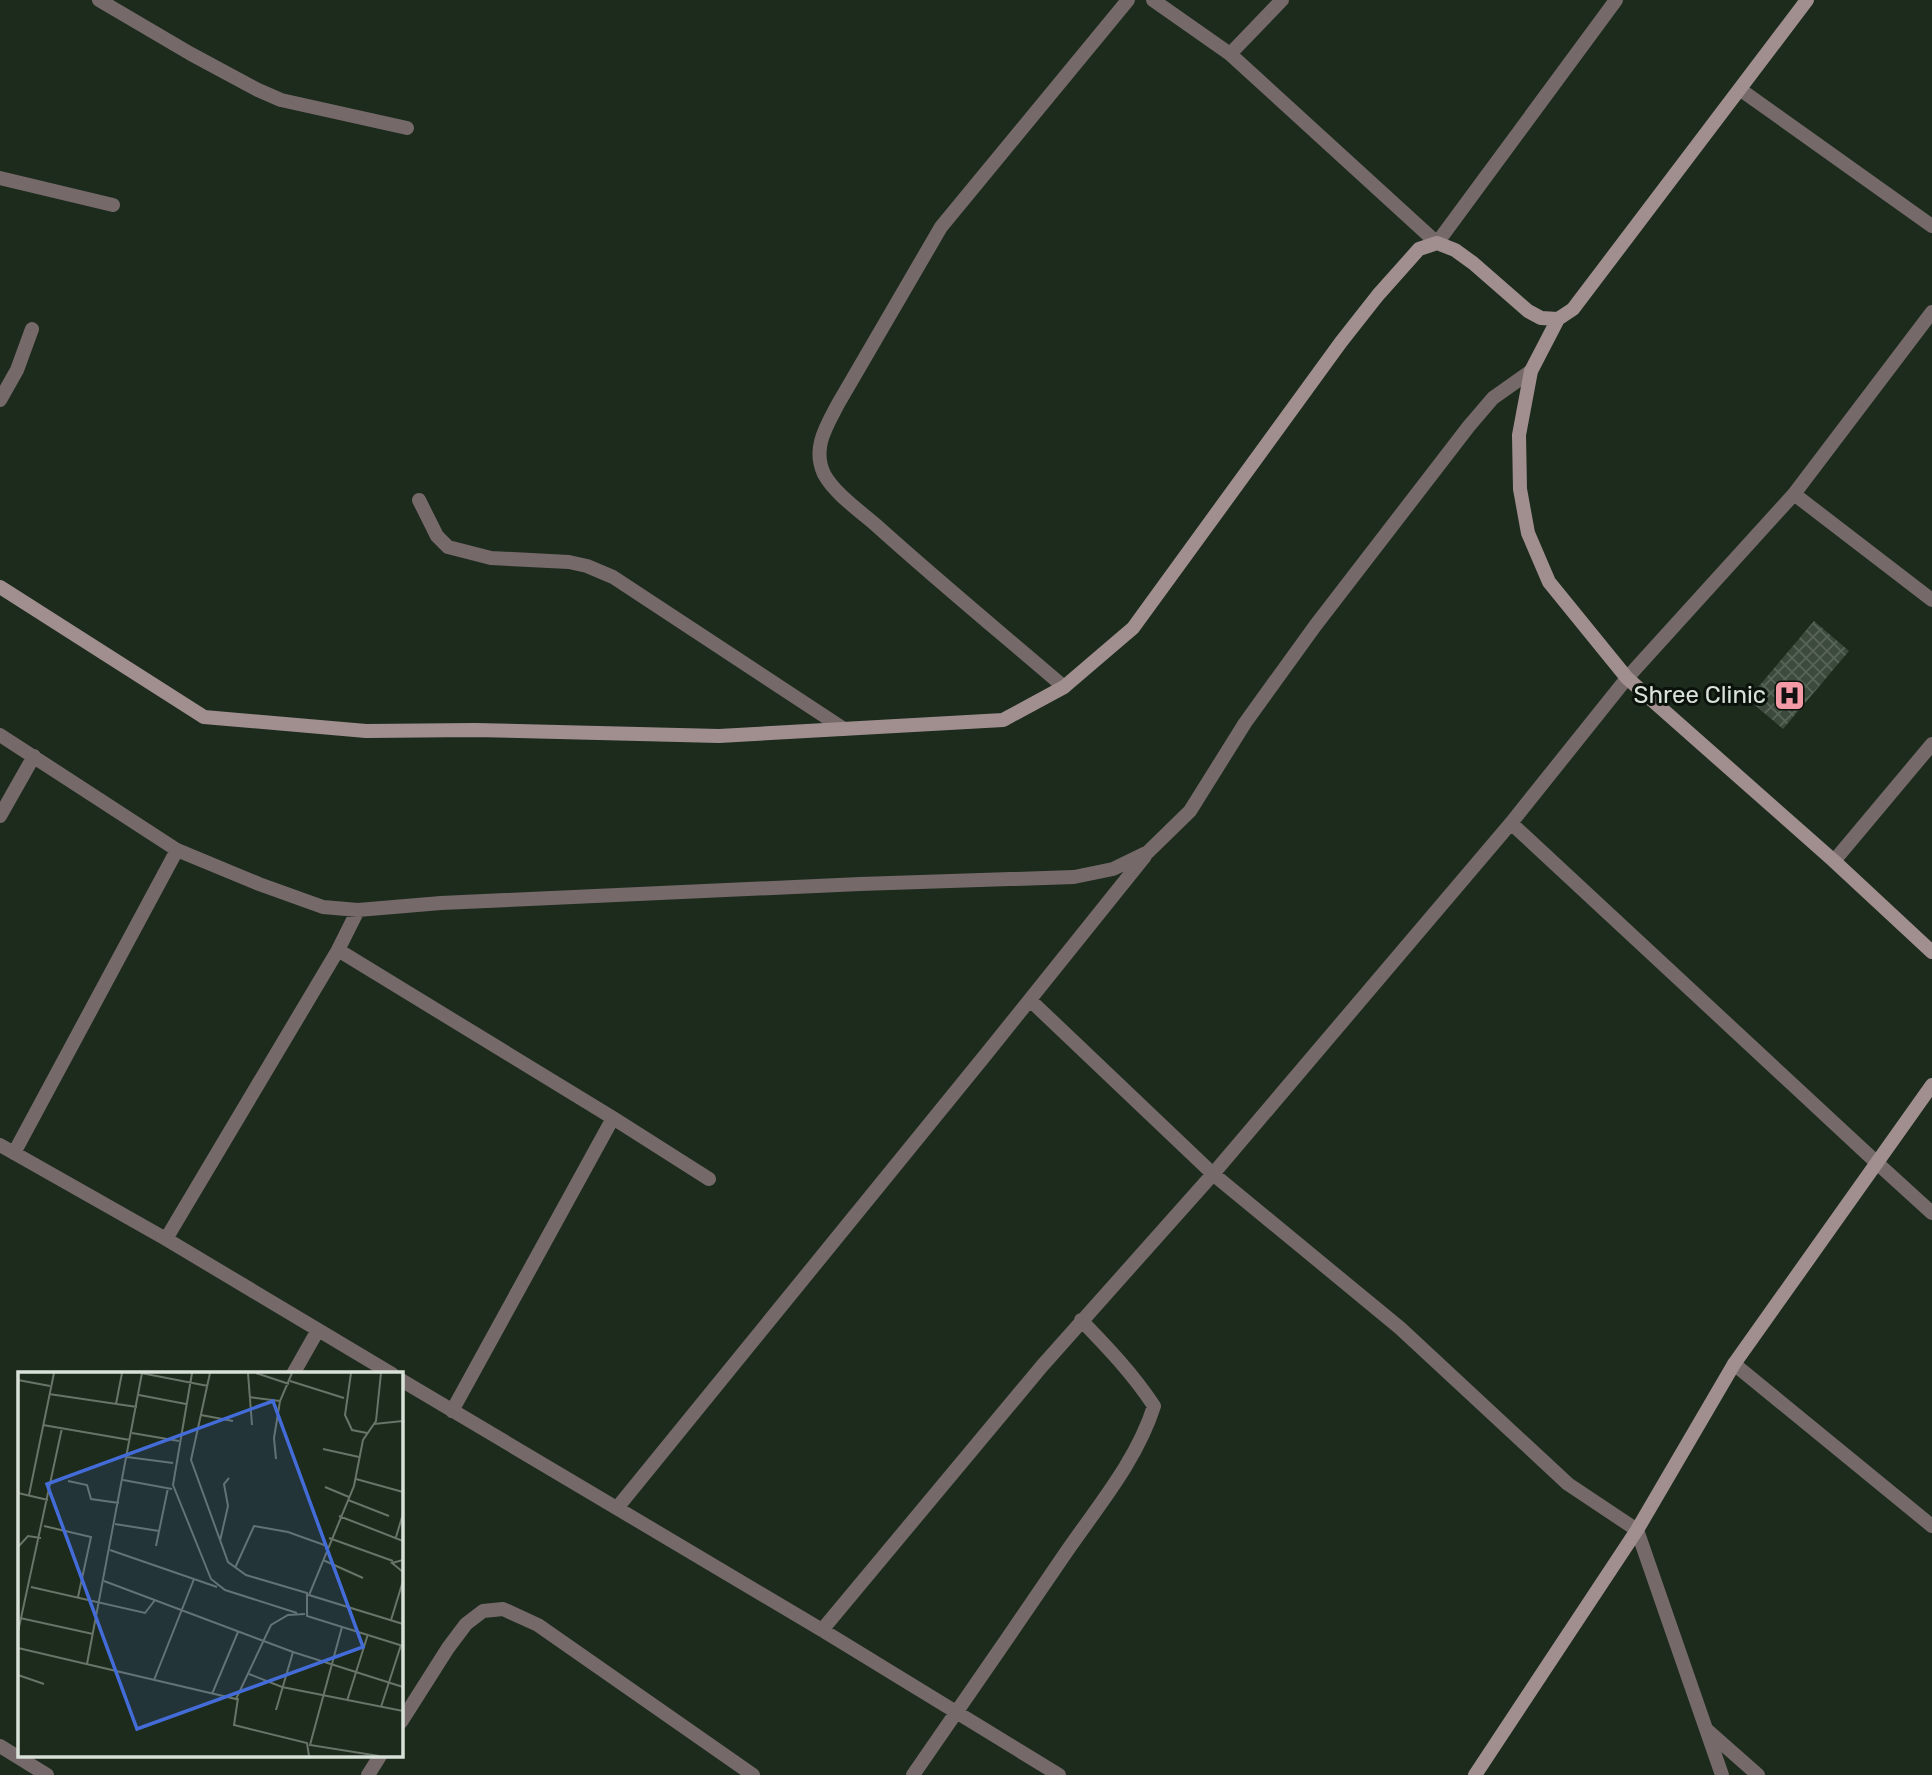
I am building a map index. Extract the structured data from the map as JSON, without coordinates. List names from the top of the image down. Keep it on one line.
{"places":{"hospital":["Shree Clinic"]}}
